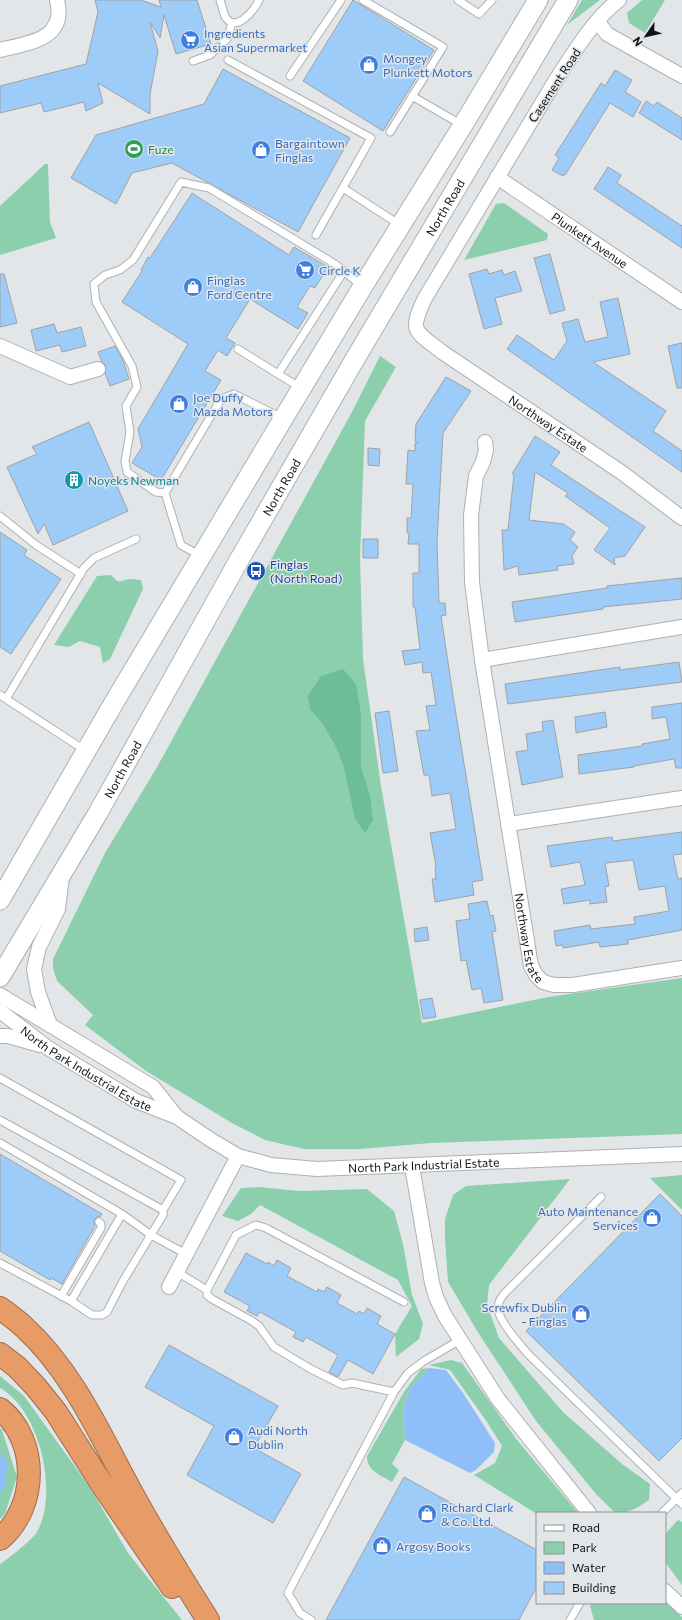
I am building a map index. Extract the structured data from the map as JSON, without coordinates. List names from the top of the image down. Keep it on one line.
{"streets":{"main road":["North Road"],"street":["Casement Road","Plunkett Avenue","Northway Estate","North Park Industrial Estate"]},"crossings":[["Casement Road","Plunkett Avenue"],["Casement Road","Northway Estate"],["North Road","North Park Industrial Estate"]],"places":{"supermarket":["Ingredients Asian Supermarket","Circle K"],"shop":["Mongey Plunkett Motors","Bargaintown Finglas","Finglas Ford Centre","Joe Duffy Mazda Motors","Auto Maintenance Services","Screwfix Dublin - Finglas","Audi North Dublin","Richard Clark & Co. Ltd.","Argosy Books"],"sports":["Fuze"],"building":["Noyeks Newman"],"bus stop":["Finglas (North Road)"]},"legend":["Road","Park","Water","Building"],"north":"bottom left"}
